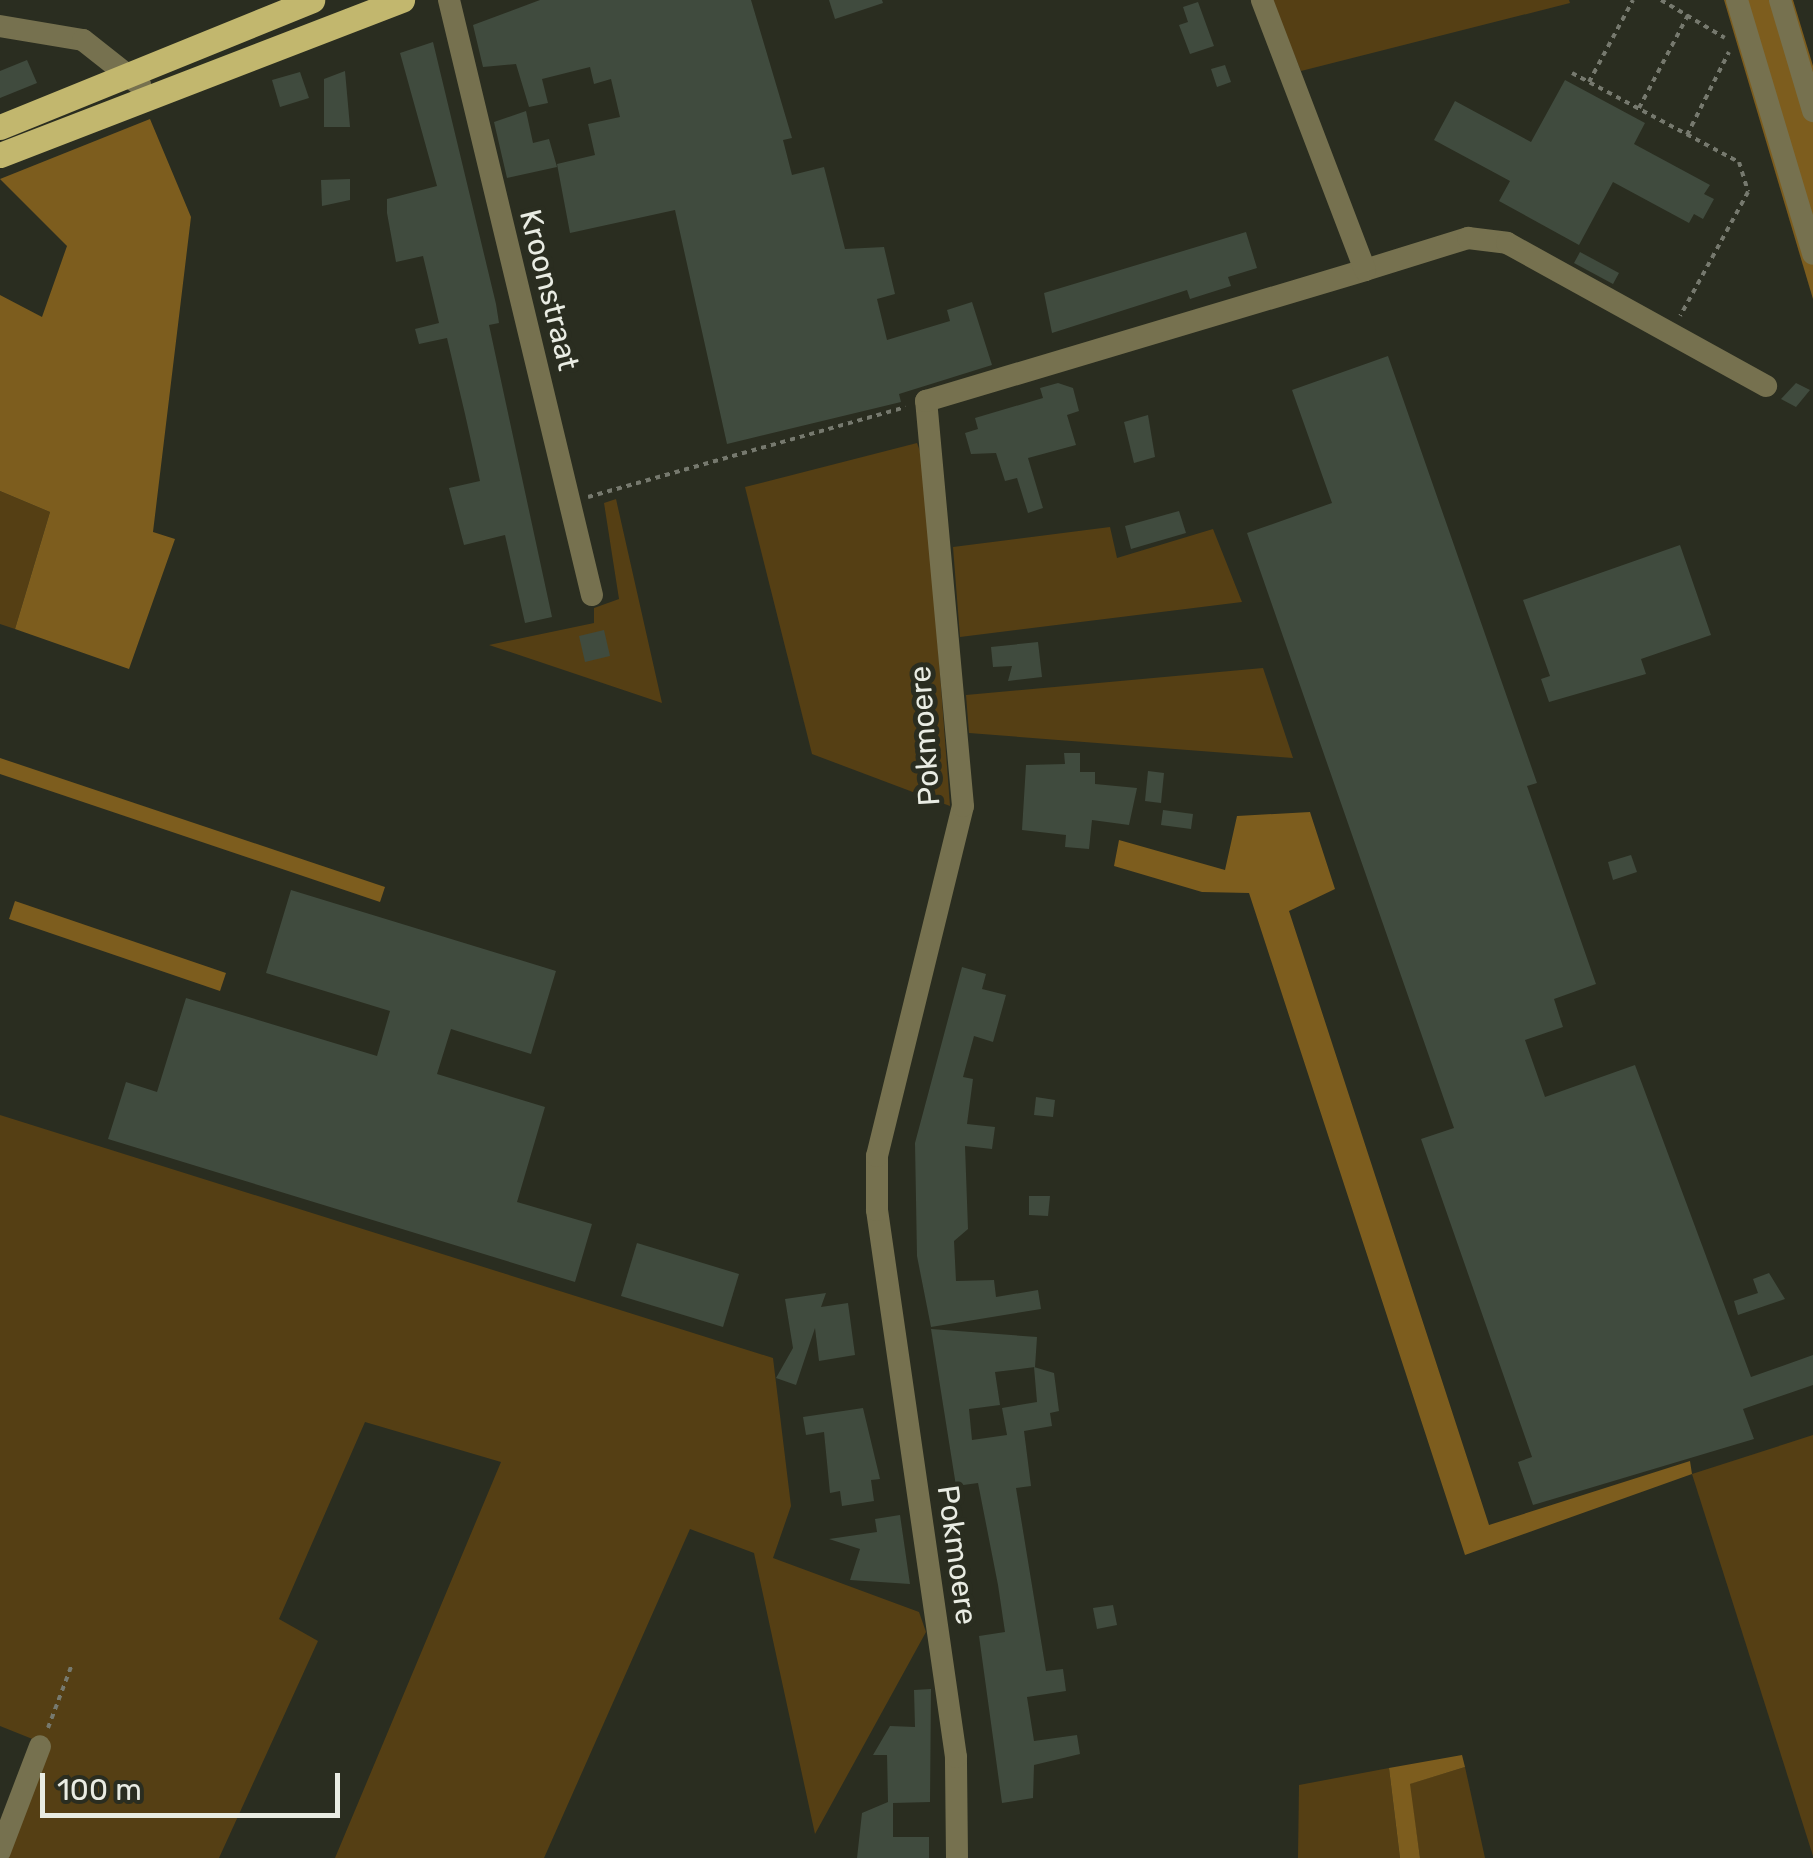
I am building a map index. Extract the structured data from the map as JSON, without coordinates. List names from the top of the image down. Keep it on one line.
{"streets":{"street":["Kroonstraat","Pokmoere"]},"scale_bar":"100 m"}
